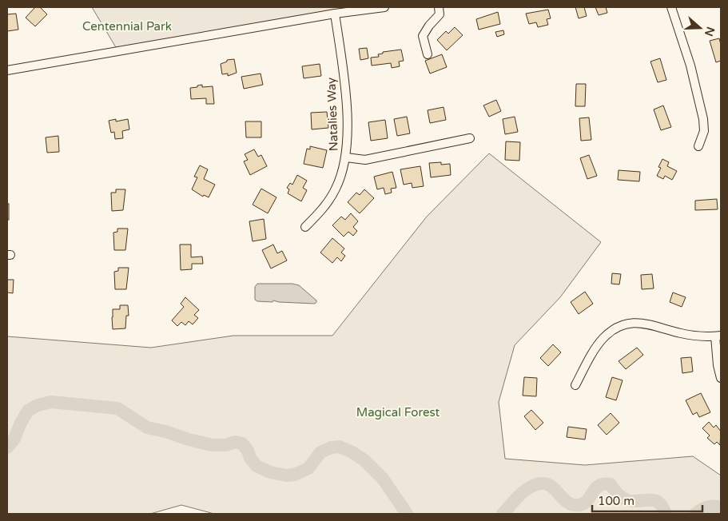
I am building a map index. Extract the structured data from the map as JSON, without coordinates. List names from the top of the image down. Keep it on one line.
{"streets":{"street":["Natalies Way"]},"parks":["Centennial Park","Magical Forest"],"scale_bar":"100 m","north":"right"}
